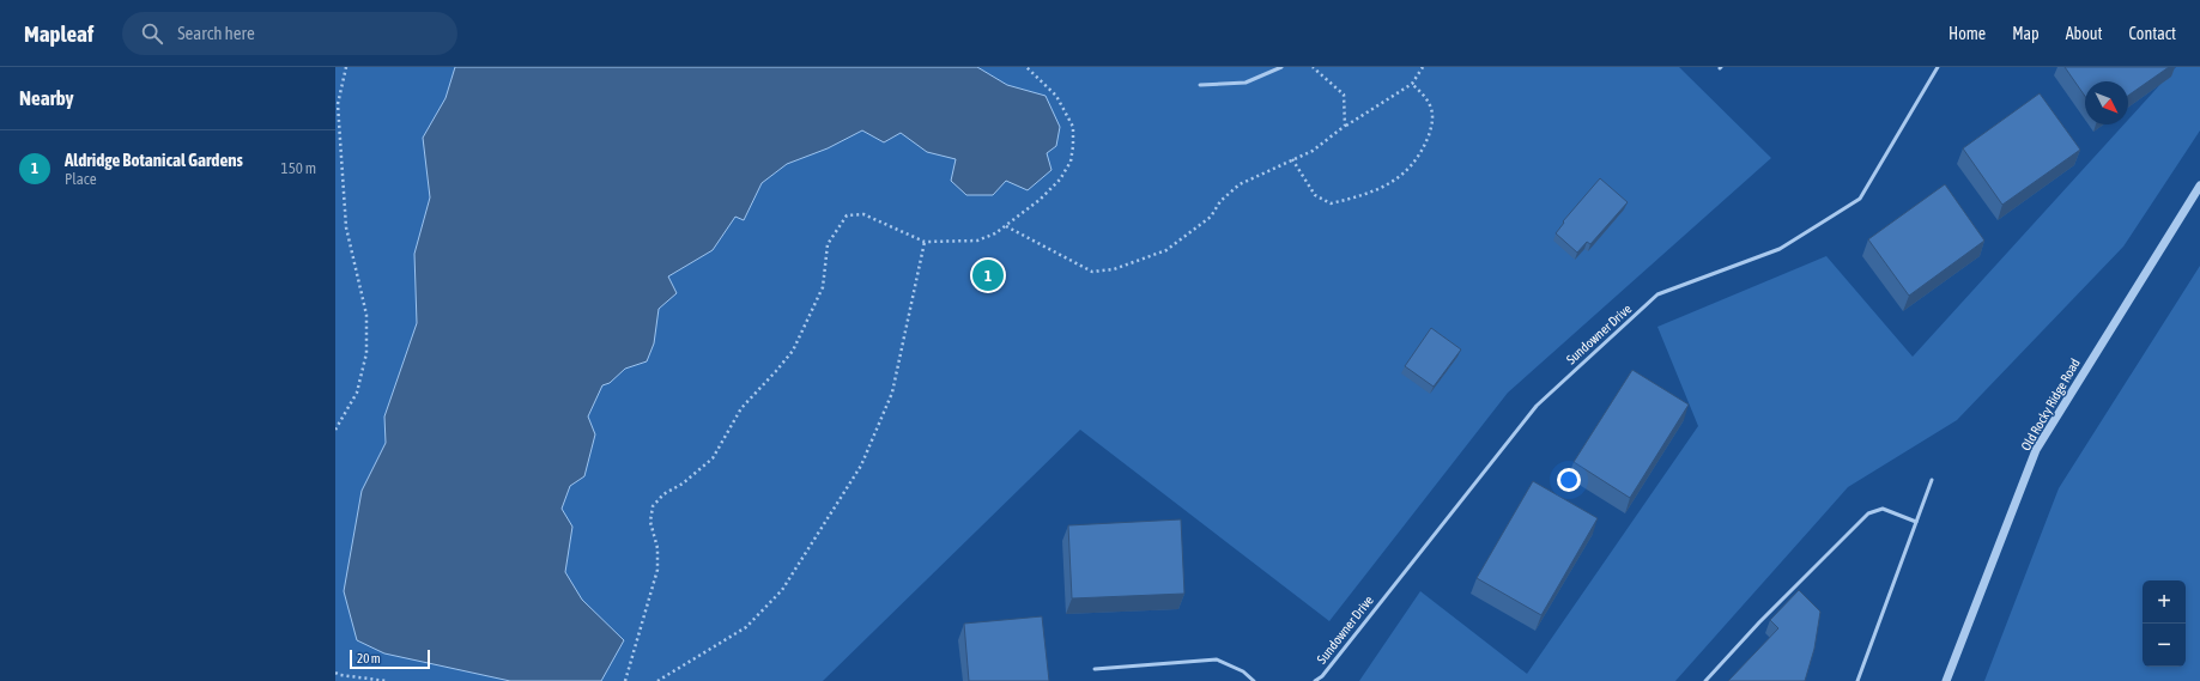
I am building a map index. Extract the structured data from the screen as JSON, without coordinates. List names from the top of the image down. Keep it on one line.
{"streets":{"street":["Old Rocky Ridge Road"],"lane":["Sundowner Drive"]},"scale_bar":"20 m","north":"bottom right","page":{"header":"Mapleaf","search":"Search here","nav":["Home","Map","About","Contact"],"heading":"Nearby","list":[{"mark":"1","name":"Aldridge Botanical Gardens","note":"Place","value":"150 m"}],"pins":"1","map_buttons":["+","−"],"scale":"20 m"}}
